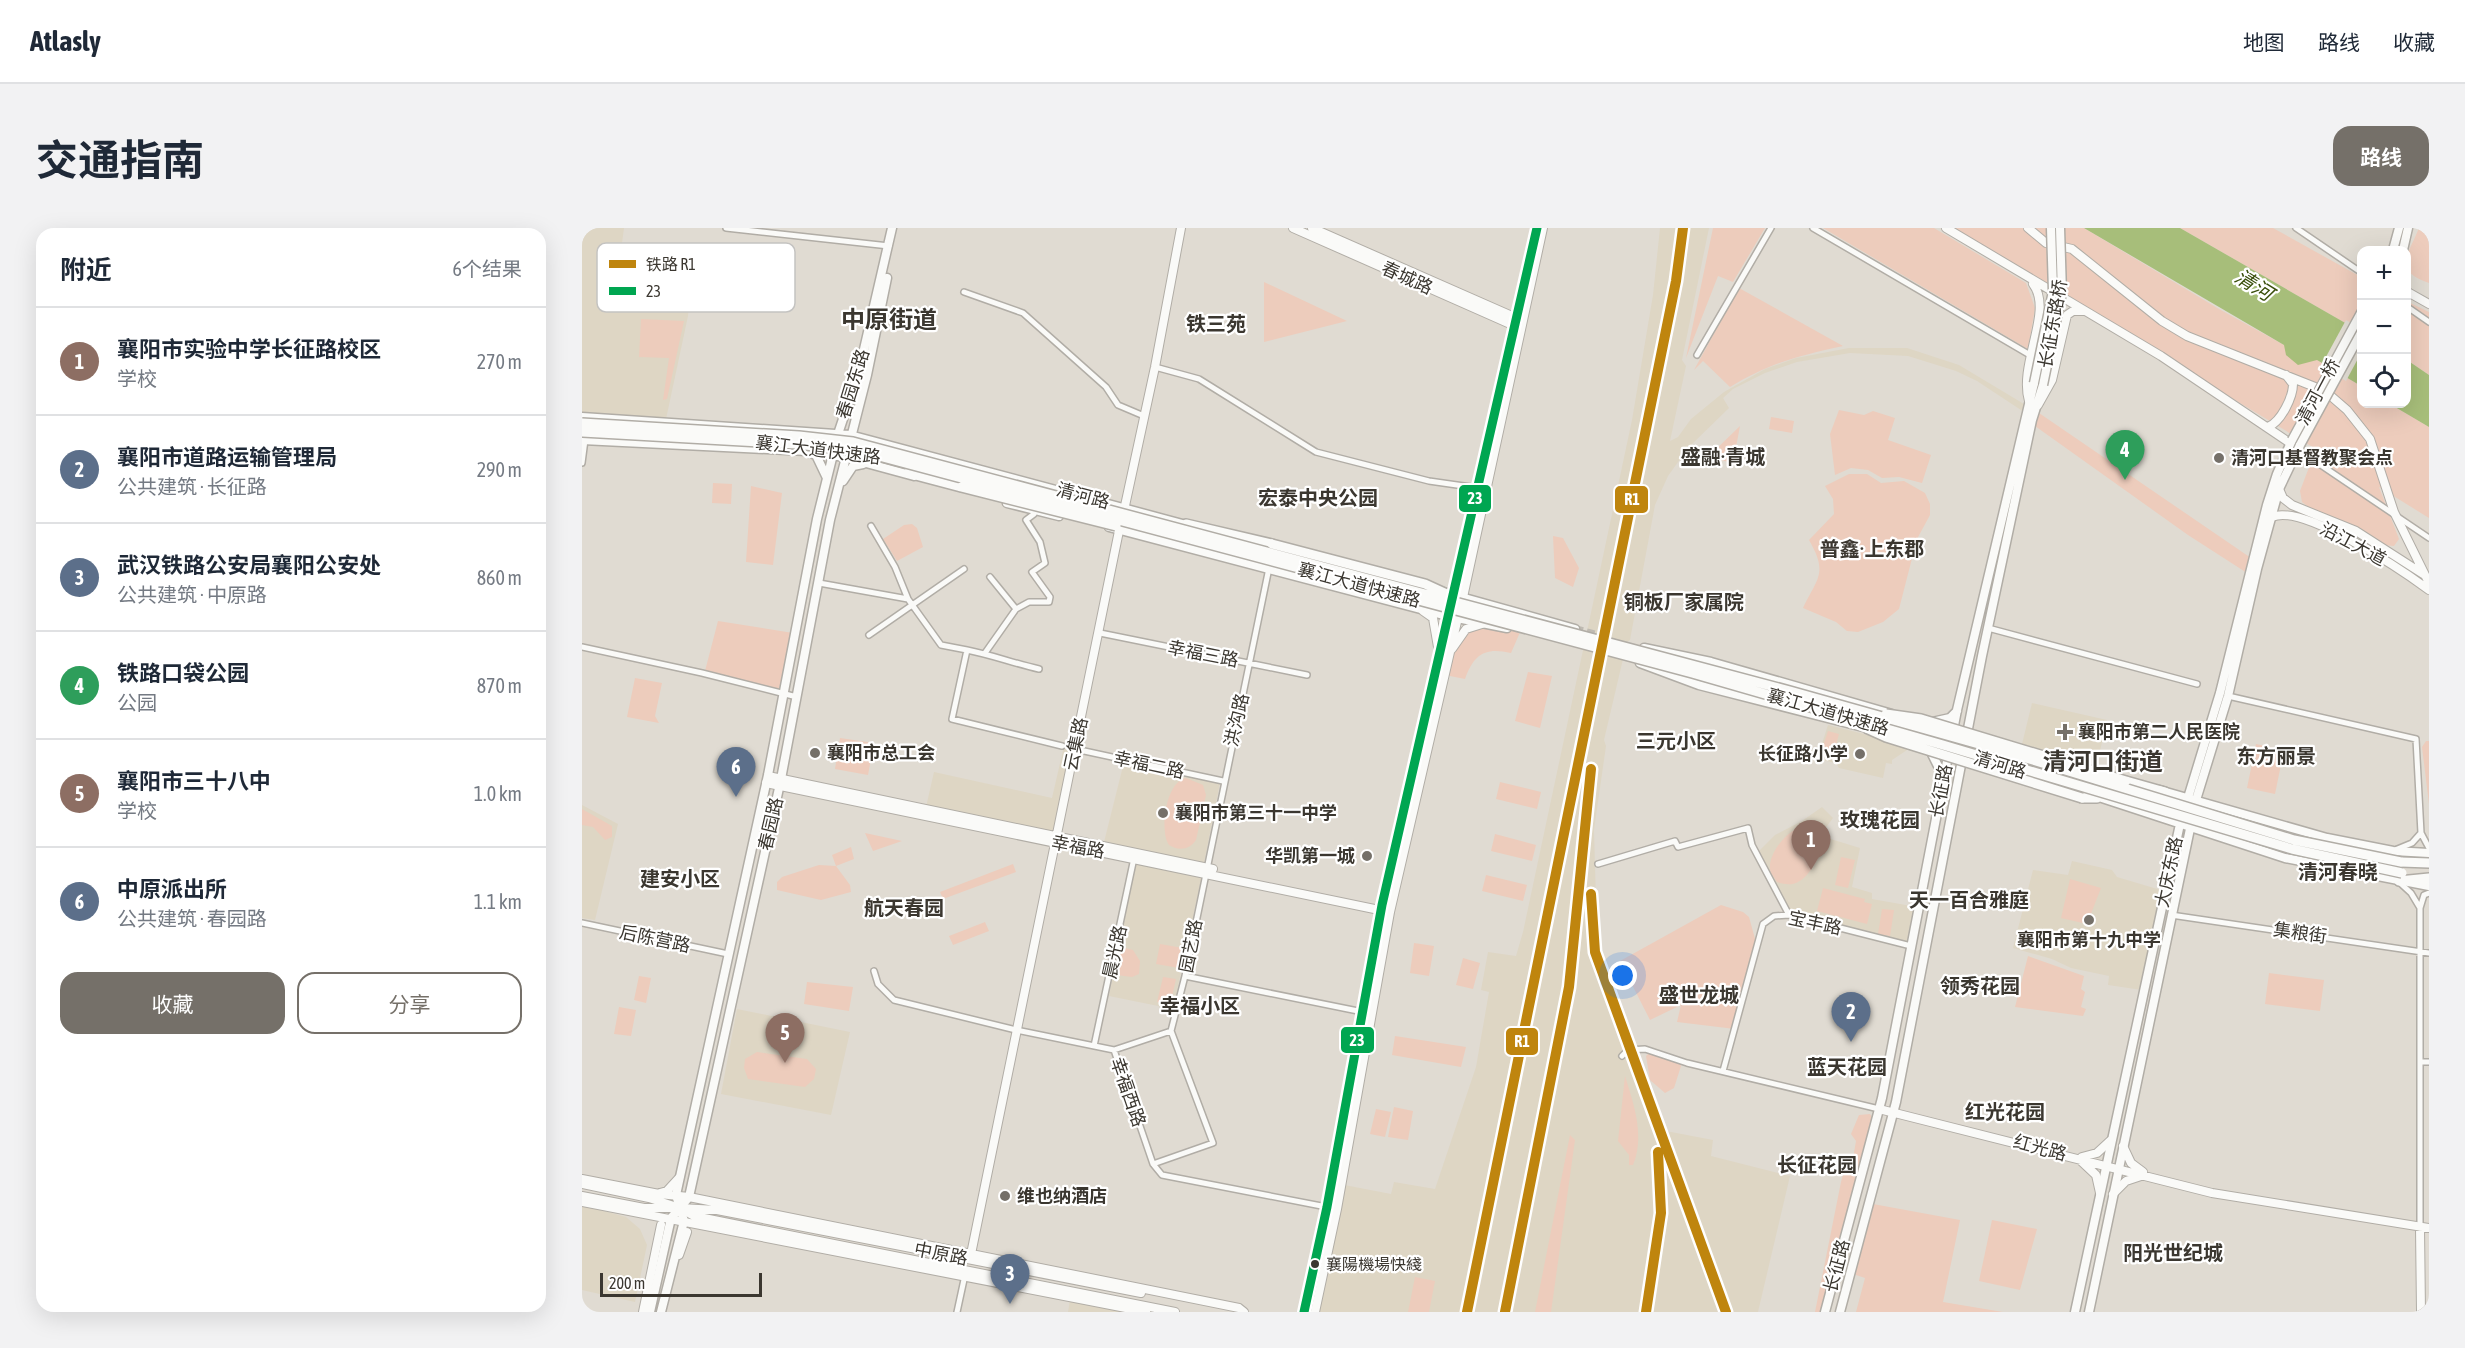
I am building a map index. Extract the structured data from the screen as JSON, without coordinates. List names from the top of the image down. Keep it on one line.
{"streets":{"highway":["襄江大道快速路"],"main road":["长征东路桥","春园东路","清河一桥","清河路","长征路","春园路","大庆东路"],"street":["春城路","沿江大道","幸福三路","洪沟路","云集路","幸福二路","幸福路","宝丰路","集粮街","后陈营路","园艺路","晨光路","幸福西路","红光路","中原路"]},"crossings":[["春园东路","清河路"],["春园东路","春园路"],["清河一桥","大庆东路"],["襄江大道快速路","清河路"],["清河路","洪沟路"],["清河路","云集路"],["清河路","长征路"],["清河路","春园路"],["清河路","大庆东路"],["沿江大道","大庆东路"],["幸福三路","洪沟路"],["幸福三路","云集路"],["洪沟路","幸福二路"],["洪沟路","幸福路"],["洪沟路","园艺路"],["云集路","幸福二路"],["云集路","幸福路"],["云集路","幸福西路"],["云集路","中原路"],["长征路","宝丰路"],["长征路","红光路"],["春园路","幸福路"],["春园路","后陈营路"],["春园路","中原路"],["幸福路","园艺路"],["幸福路","晨光路"],["大庆东路","集粮街"],["大庆东路","红光路"],["宝丰路","红光路"],["晨光路","幸福西路"]],"districts":["中原街道","铁三苑","盛融·青城","宏泰中央公园","普鑫·上东郡","铜板厂家属院","三元小区","东方丽景","清河口街道","玫瑰花园","清河春晓","建安小区","天一百合雅庭","航天春园","领秀花园","盛世龙城","幸福小区","蓝天花园","红光花园","长征花园","阳光世纪城"],"water":["清河"],"places":{"other":["清河口基督教聚会点","襄阳市总工会","长征路小学","襄阳市第三十一中学","华凯第一城","襄阳市第十九中学","维也纳酒店","襄陽機場快綫"],"health":["襄阳市第二人民医院"]},"lines":["rail line R1","transit line 23"],"legend":["铁路 R1","23"],"scale_bar":"200 m","page":{"header":"Atlasly","nav":["地图","路线","收藏"],"title":"交通指南","buttons":["路线",["收藏","分享"]],"heading":["附近","6个结果"],"map_buttons":["+","−"],"list":[{"mark":"1","name":"襄阳市实验中学长征路校区","note":"学校","value":"270 m"},{"mark":"2","name":"襄阳市道路运输管理局","note":"公共建筑 · 长征路","value":"290 m"},{"mark":"3","name":"武汉铁路公安局襄阳公安处","note":"公共建筑 · 中原路","value":"860 m"},{"mark":"4","name":"铁路口袋公园","note":"公园","value":"870 m"},{"mark":"5","name":"襄阳市三十八中","note":"学校","value":"1.0 km"},{"mark":"6","name":"中原派出所","note":"公共建筑 · 春园路","value":"1.1 km"}],"pins":["4","6","1","2","5","3"],"scale":"200 m"}}
